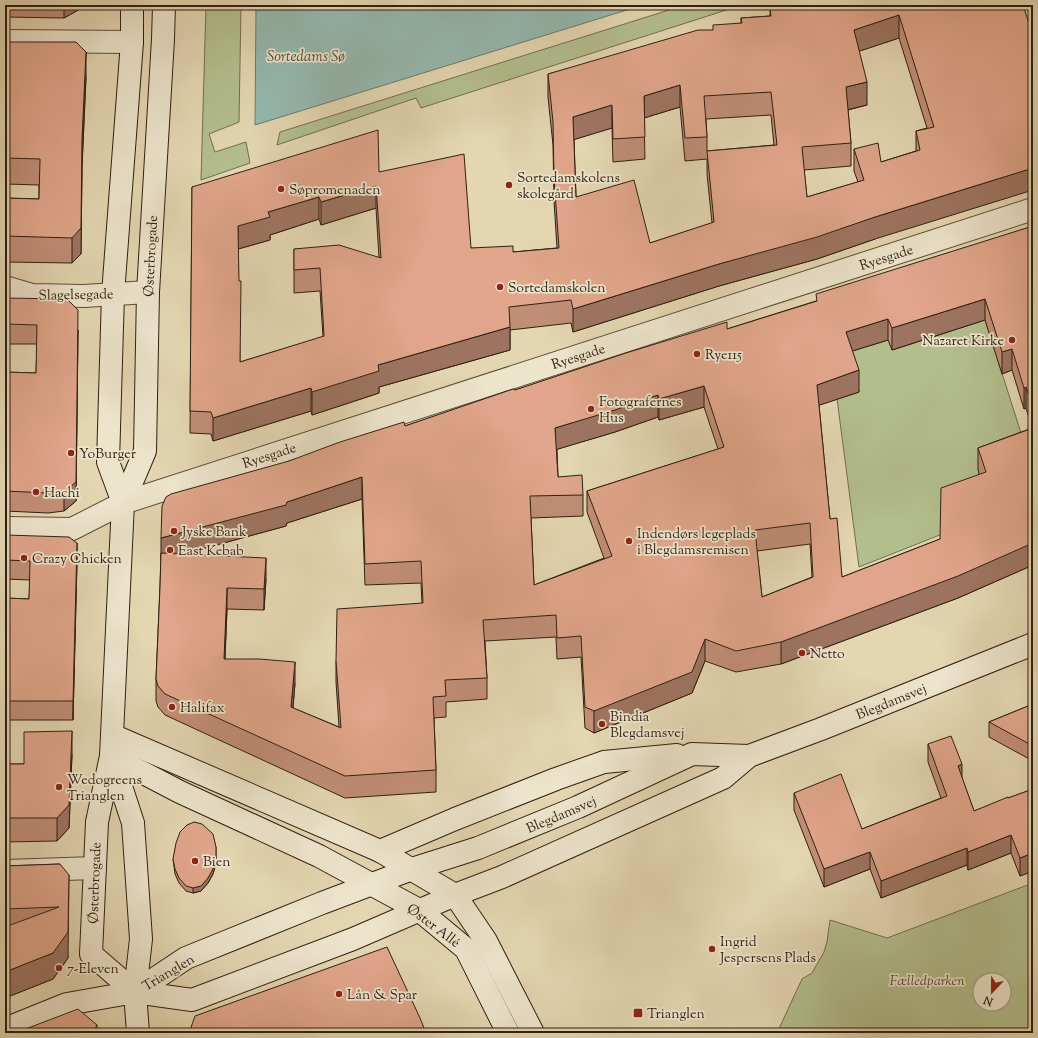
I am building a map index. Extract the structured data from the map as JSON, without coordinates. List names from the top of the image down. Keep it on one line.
{"streets":{"street":["Østerbrogade","Ryesgade","Slagelsegade","Blegdamsvej","Øster Allé","Trianglen"]},"crossings":[["Østerbrogade","Ryesgade"],["Østerbrogade","Slagelsegade"],["Østerbrogade","Øster Allé"],["Østerbrogade","Trianglen"],["Blegdamsvej","Øster Allé"],["Blegdamsvej","Trianglen"],["Øster Allé","Trianglen"]],"water":["Sortedams Sø"],"parks":["Fælledparken"],"places":{"other":["Sortedamskolens skolegård","Søpromenaden","Sortedamskolen","Nazaret Kirke","Rye115","Fotografernes Hus","YoBurger","Hachi","Jyske Bank","Indendørs legeplads i Blegdamsremisen","East Kebab","Crazy Chicken","Netto","Halifax","Bindia Blegdamsvej","Wedogreens Trianglen","Bien","Ingrid Jespersens Plads","7-Eleven","Lån & Spar"],"transit":["Trianglen"]},"north":"bottom"}
